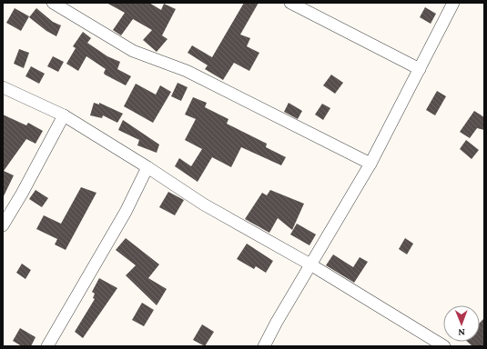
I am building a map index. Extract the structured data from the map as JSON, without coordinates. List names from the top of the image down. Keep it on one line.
{"north":"bottom"}
